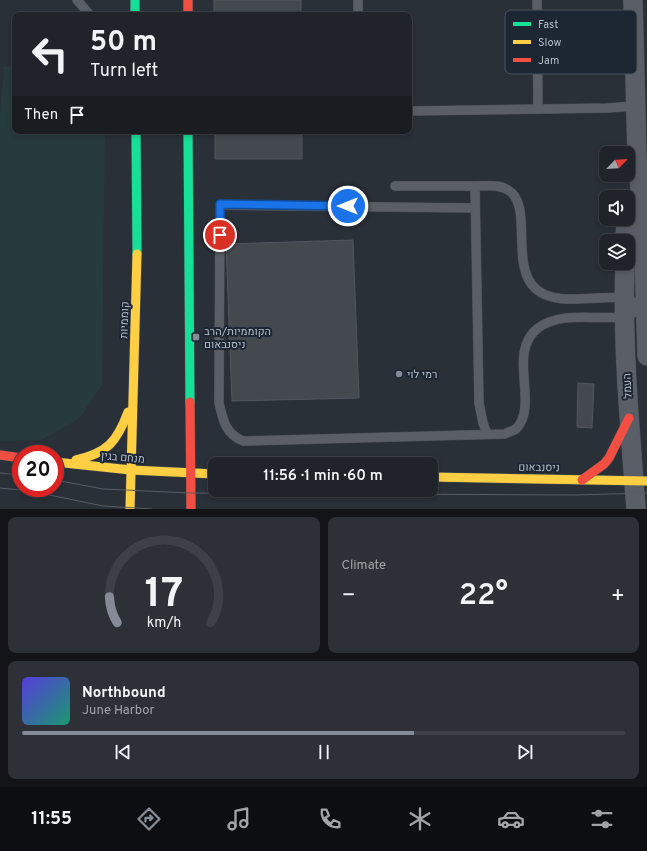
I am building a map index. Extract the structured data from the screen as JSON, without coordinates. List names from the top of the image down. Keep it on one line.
{"streets":{"main road":["קוממיות","מנחם בגין","ניסנבאום"],"street":["העמל"]},"crossings":[["קוממיות","מנחם בגין"],["העמל","ניסנבאום"]],"places":{"transit":["הקוממיות/הרב ניסנבאום"],"other":["רמי לוי"]},"legend":["Fast","Slow","Jam"],"north":"top right","page":{"turn":["50 m","Turn left"],"then":"Then","limit":"20","trip":"11:56 · 1 min · 60 m","tile":"Climate","heat":["−","22°","+"],"song":["Northbound","June Harbor"],"tabs":"11:55","gauge":["17","km/h"]}}
